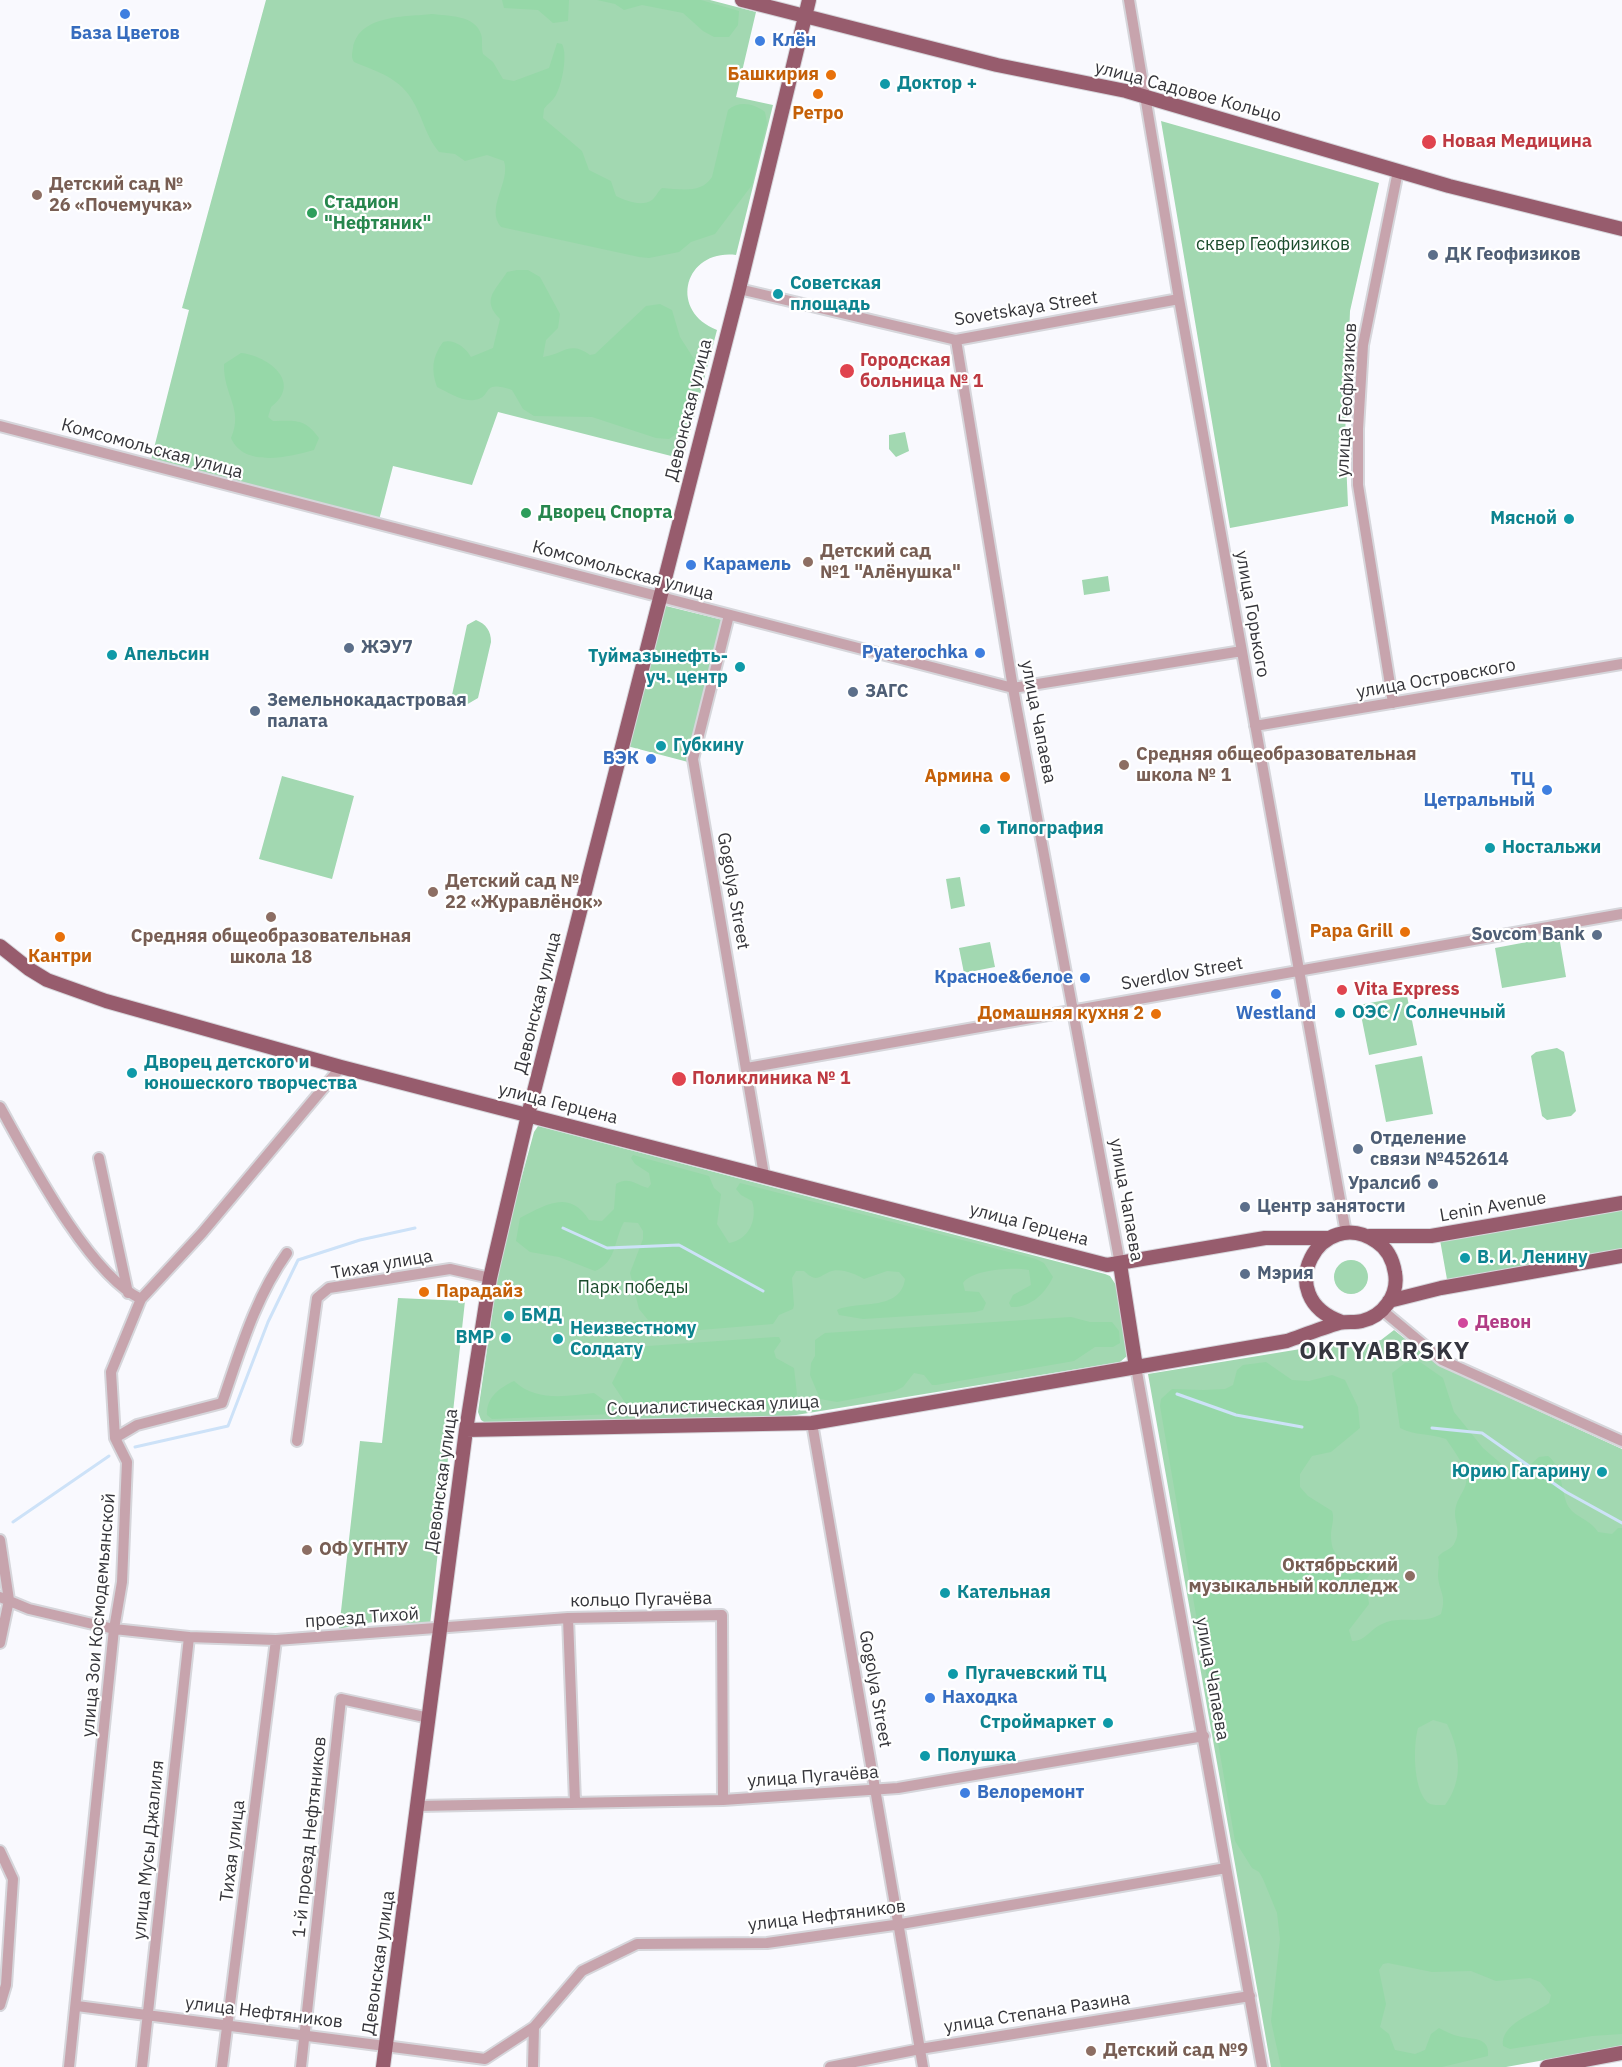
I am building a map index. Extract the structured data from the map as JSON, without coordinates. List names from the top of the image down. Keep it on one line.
{"streets":{"main road":["улица Садовое Кольцо","Девонская улица","улица Чапаева","улица Герцена","Lenin Avenue","Социалистическая улица"],"street":["Sovetskaya Street","улица Геофизиков","Комсомольская улица","улица Горького","улица Островского","Gogolya Street","Sverdlov Street","Тихая улица","кольцо Пугачёва","улица Зои Космодемьянской","проезд Тихой","улица Пугачёва","1-й проезд Нефтяников","улица Мусы Джалиля","улица Нефтяников","улица Степана Разина"]},"crossings":[["улица Садовое Кольцо","улица Геофизиков"],["улица Садовое Кольцо","Девонская улица"],["улица Садовое Кольцо","улица Горького"],["Sovetskaya Street","Девонская улица"],["Sovetskaya Street","улица Горького"],["Sovetskaya Street","улица Чапаева"],["улица Геофизиков","улица Островского"],["Девонская улица","Комсомольская улица"],["Девонская улица","улица Герцена"],["Девонская улица","Тихая улица"],["Девонская улица","Социалистическая улица"],["Девонская улица","кольцо Пугачёва"],["Девонская улица","проезд Тихой"],["Девонская улица","улица Пугачёва"],["Девонская улица","1-й проезд Нефтяников"],["Девонская улица","улица Нефтяников"],["Комсомольская улица","улица Горького"],["Комсомольская улица","улица Чапаева"],["Комсомольская улица","Gogolya Street"],["улица Горького","улица Островского"],["улица Горького","Sverdlov Street"],["улица Горького","Lenin Avenue"],["улица Чапаева","Sverdlov Street"],["улица Чапаева","улица Герцена"],["улица Чапаева","Социалистическая улица"],["улица Чапаева","улица Пугачёва"],["улица Чапаева","улица Нефтяников"],["улица Чапаева","улица Степана Разина"],["Gogolya Street","Sverdlov Street"],["Gogolya Street","улица Герцена"],["Gogolya Street","Социалистическая улица"],["Gogolya Street","улица Пугачёва"],["Gogolya Street","улица Нефтяников"],["Gogolya Street","улица Степана Разина"],["улица Герцена","улица Зои Космодемьянской"],["Тихая улица","проезд Тихой"],["Тихая улица","улица Нефтяников"],["кольцо Пугачёва","проезд Тихой"],["кольцо Пугачёва","улица Пугачёва"],["улица Зои Космодемьянской","проезд Тихой"],["улица Зои Космодемьянской","улица Нефтяников"],["проезд Тихой","улица Мусы Джалиля"],["1-й проезд Нефтяников","улица Нефтяников"],["улица Мусы Джалиля","улица Нефтяников"]],"districts":["OKTYABRSKY"],"parks":["cквер Геофизиков","Парк победы"],"places":["База Цветов","Клён","Башкирия","Доктор +","Ретро","Новая Медицина","Детский сад № 26 «Почемучка»","Стадион \"Нефтяник\"","ДК Геофизиков","Советская площадь","Городская больница № 1","Дворец Спорта","Мясной","Детский сад №1 \"Алёнушка\"","Карамель","ЖЭУ7","Pyaterochka","Апельсин","Туймазынефть- уч. центр","ЗАГС","Земельнокадастровая палата","Губкину","ВЭК","Средняя общеобразовательная школа № 1","Армина","ТЦ Цетральный","Типография","Ностальжи","Детский сад № 22 «Журавлёнок»","Средняя общеобразовательная школа 18","Papa Grill","Sovcom Bank","Кантри","Красное&белое","Vita Express","Westland","ОЭС / Солнечный","Домашняя кухня 2","Дворец детского и юношеского творчества","Поликлиника № 1","Отделение связи №452614","Уралсиб","Центр занятости","В. И. Ленину","Мэрия","Парадайз","БМД","Девон","BMP","Неизвестному Солдату","Юрию Гагарину","ОФ УГНТУ","Октябрьский музыкальный колледж","Кательная","Пугачевский ТЦ","Находка","Строймаркет","Полушка","Велоремонт","Детский сад №9"]}
